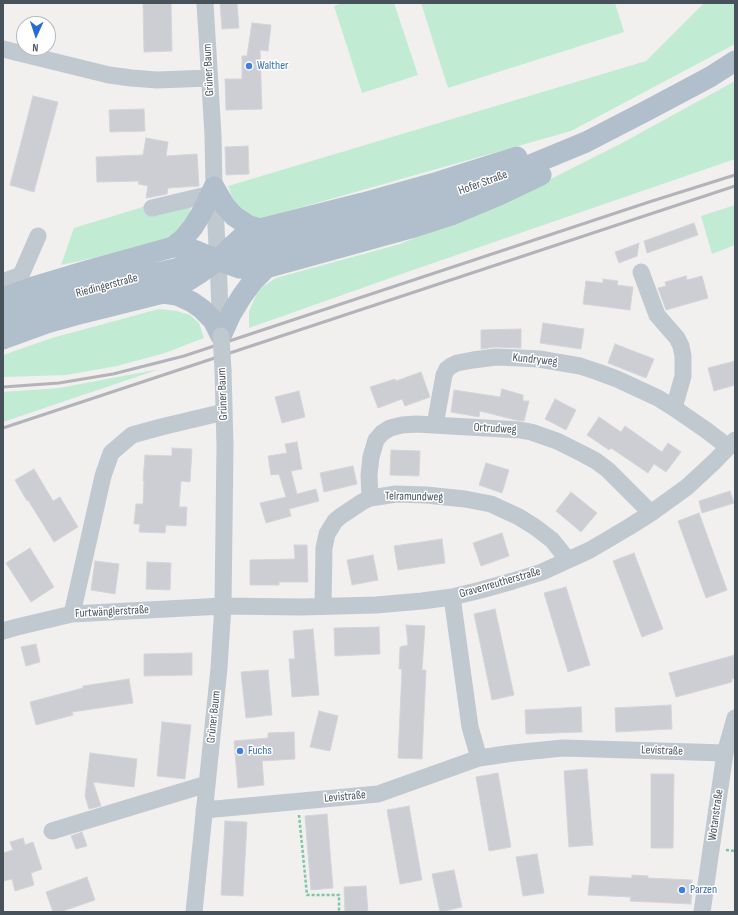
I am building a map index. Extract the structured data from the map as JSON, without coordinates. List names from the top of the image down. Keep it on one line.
{"streets":{"main road":["Hofer Straße","Riedingerstraße"],"street":["Grüner Baum","Kundryweg","Ortrudweg","Telramundweg","Gravenreutherstraße","Furtwänglerstraße","Levistraße","Wotanstraße"]},"crossings":[["Grüner Baum","Hofer Straße"],["Grüner Baum","Riedingerstraße"],["Grüner Baum","Gravenreutherstraße"],["Grüner Baum","Furtwänglerstraße"],["Grüner Baum","Levistraße"],["Hofer Straße","Riedingerstraße"],["Kundryweg","Ortrudweg"],["Kundryweg","Gravenreutherstraße"],["Ortrudweg","Telramundweg"],["Ortrudweg","Gravenreutherstraße"],["Telramundweg","Gravenreutherstraße"],["Gravenreutherstraße","Furtwänglerstraße"],["Levistraße","Wotanstraße"]],"places":["Walther","Fuchs","Parzen"],"north":"bottom"}
